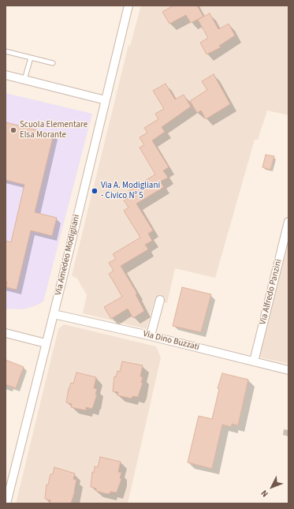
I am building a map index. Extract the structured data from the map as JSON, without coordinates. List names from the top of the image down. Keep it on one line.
{"streets":{"street":["Via Amedeo Modigliani","Via Alfredo Panzini","Via Dino Buzzati"]},"crossings":[["Via Amedeo Modigliani","Via Dino Buzzati"],["Via Alfredo Panzini","Via Dino Buzzati"]],"places":["Scuola Elementare Elsa Morante","Via A. Modigliani - Civico N° 5"],"north":"bottom left"}
